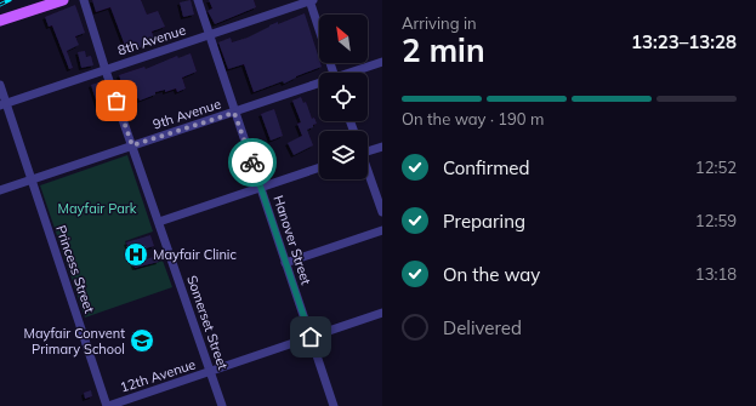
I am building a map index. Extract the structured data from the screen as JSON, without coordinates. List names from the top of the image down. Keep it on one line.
{"streets":{"street":["8th Avenue","9th Avenue","Hanover Street","Princess Street","Somerset Street","12th Avenue"]},"crossings":[["8th Avenue","Hanover Street"],["8th Avenue","Princess Street"],["8th Avenue","Somerset Street"],["9th Avenue","Hanover Street"],["9th Avenue","Princess Street"],["9th Avenue","Somerset Street"],["Hanover Street","12th Avenue"],["Princess Street","12th Avenue"],["Somerset Street","12th Avenue"]],"parks":["Mayfair Park"],"places":{"hospital":["Mayfair Clinic"],"school or university":["Mayfair Convent Primary School"]},"north":"top left","page":{"heading":["2 min","Arriving in","13:23–13:28"],"bar":"On the way · 190 m","list":[["Confirmed","12:52"],["Preparing","12:59"],["On the way","13:18"],"Delivered"]}}
